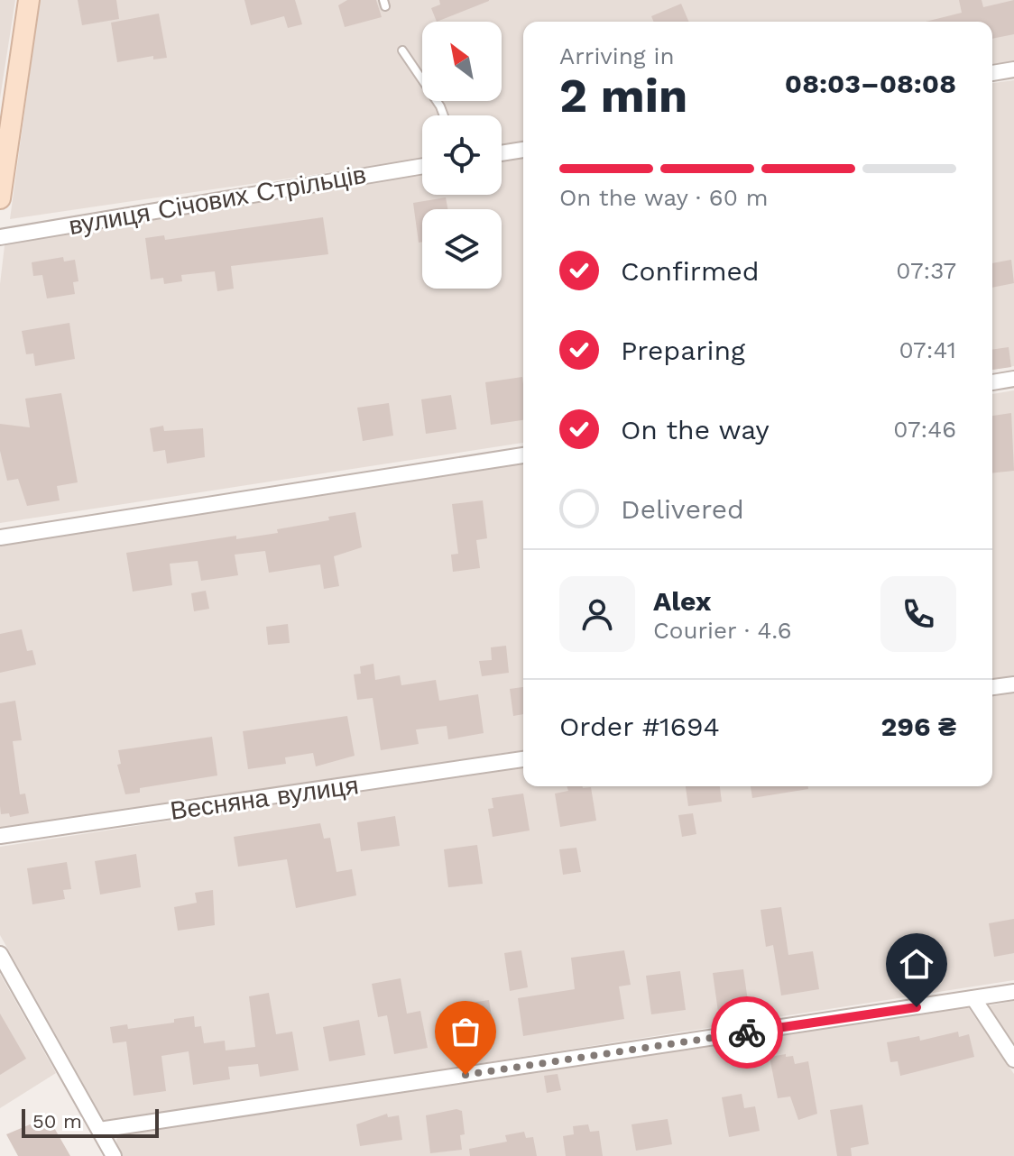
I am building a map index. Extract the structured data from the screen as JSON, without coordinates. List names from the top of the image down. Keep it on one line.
{"streets":{"street":["вулиця Січових Стрільців","Весняна вулиця"]},"scale_bar":"50 m","north":"top left","page":{"heading":["2 min","Arriving in","08:03–08:08"],"panel":["Alex","Courier · 4.6","Order #1694","296 ₴"],"bar":"On the way · 60 m","list":[["Confirmed","07:37"],["Preparing","07:41"],["On the way","07:46"],"Delivered"],"scale":"50 m"}}
